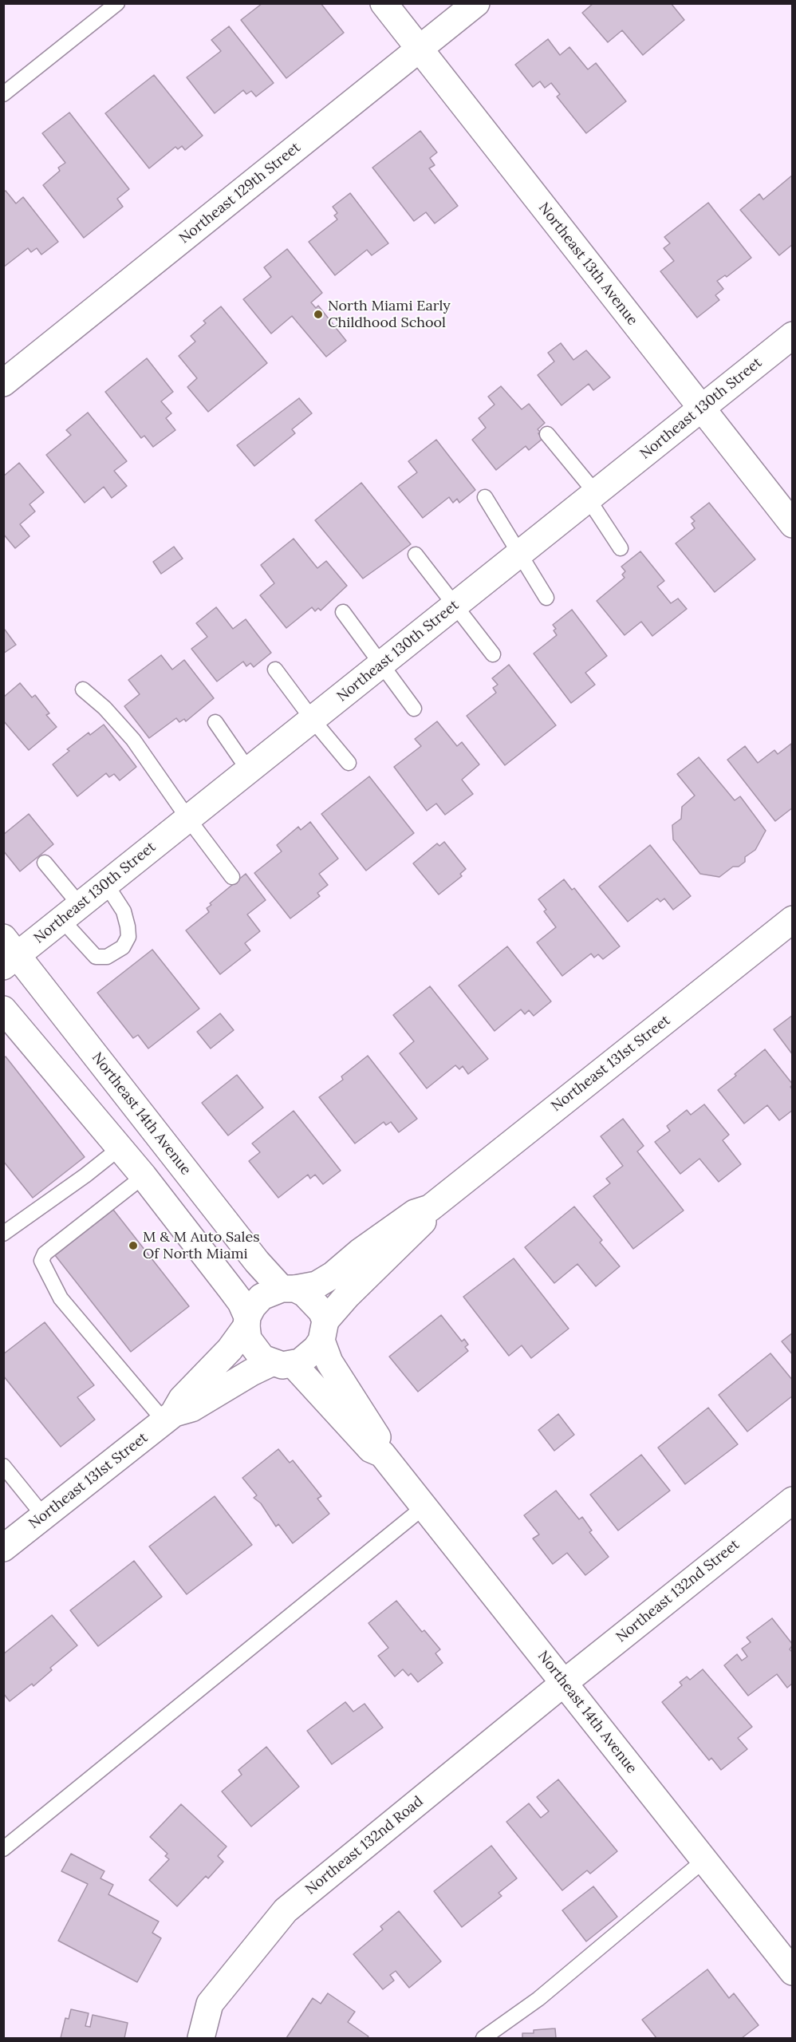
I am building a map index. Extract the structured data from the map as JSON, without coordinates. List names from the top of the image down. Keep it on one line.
{"streets":{"street":["Northeast 129th Street","Northeast 13th Avenue","Northeast 130th Street","Northeast 131st Street","Northeast 14th Avenue","Northeast 132nd Street","Northeast 132nd Road"]},"crossings":[["Northeast 129th Street","Northeast 13th Avenue"],["Northeast 13th Avenue","Northeast 130th Street"],["Northeast 130th Street","Northeast 14th Avenue"],["Northeast 131st Street","Northeast 14th Avenue"],["Northeast 14th Avenue","Northeast 132nd Street"],["Northeast 14th Avenue","Northeast 132nd Road"],["Northeast 132nd Street","Northeast 132nd Road"]],"places":["North Miami Early Childhood School","M & M Auto Sales Of North Miami"]}
